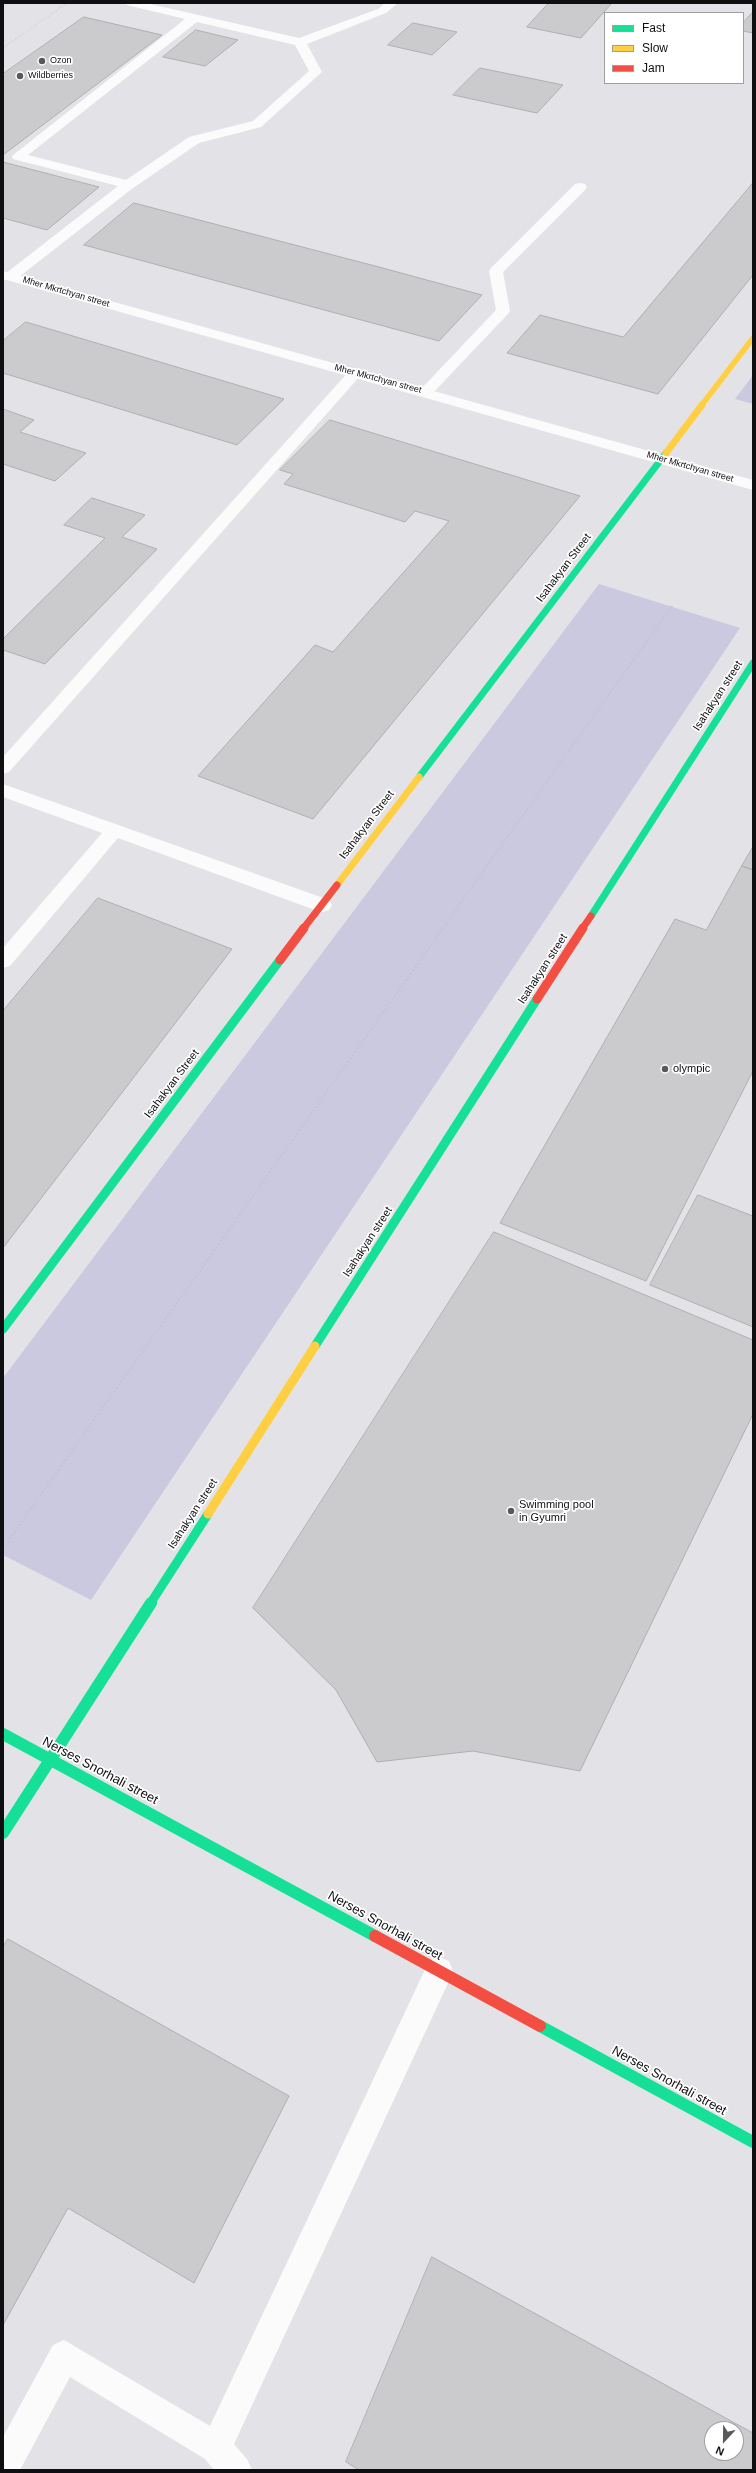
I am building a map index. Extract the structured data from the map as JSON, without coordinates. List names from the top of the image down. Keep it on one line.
{"streets":{"street":["Mher Mkrtchyan street","Isahakyan Street","Isahakyan street","Nerses Snorhali street"]},"crossings":[["Mher Mkrtchyan street","Isahakyan Street"],["Isahakyan street","Nerses Snorhali street"]],"places":["Ozon","Wildberries","olympic","Swimming pool in Gyumri"],"legend":["Fast","Slow","Jam"],"north":"bottom"}
